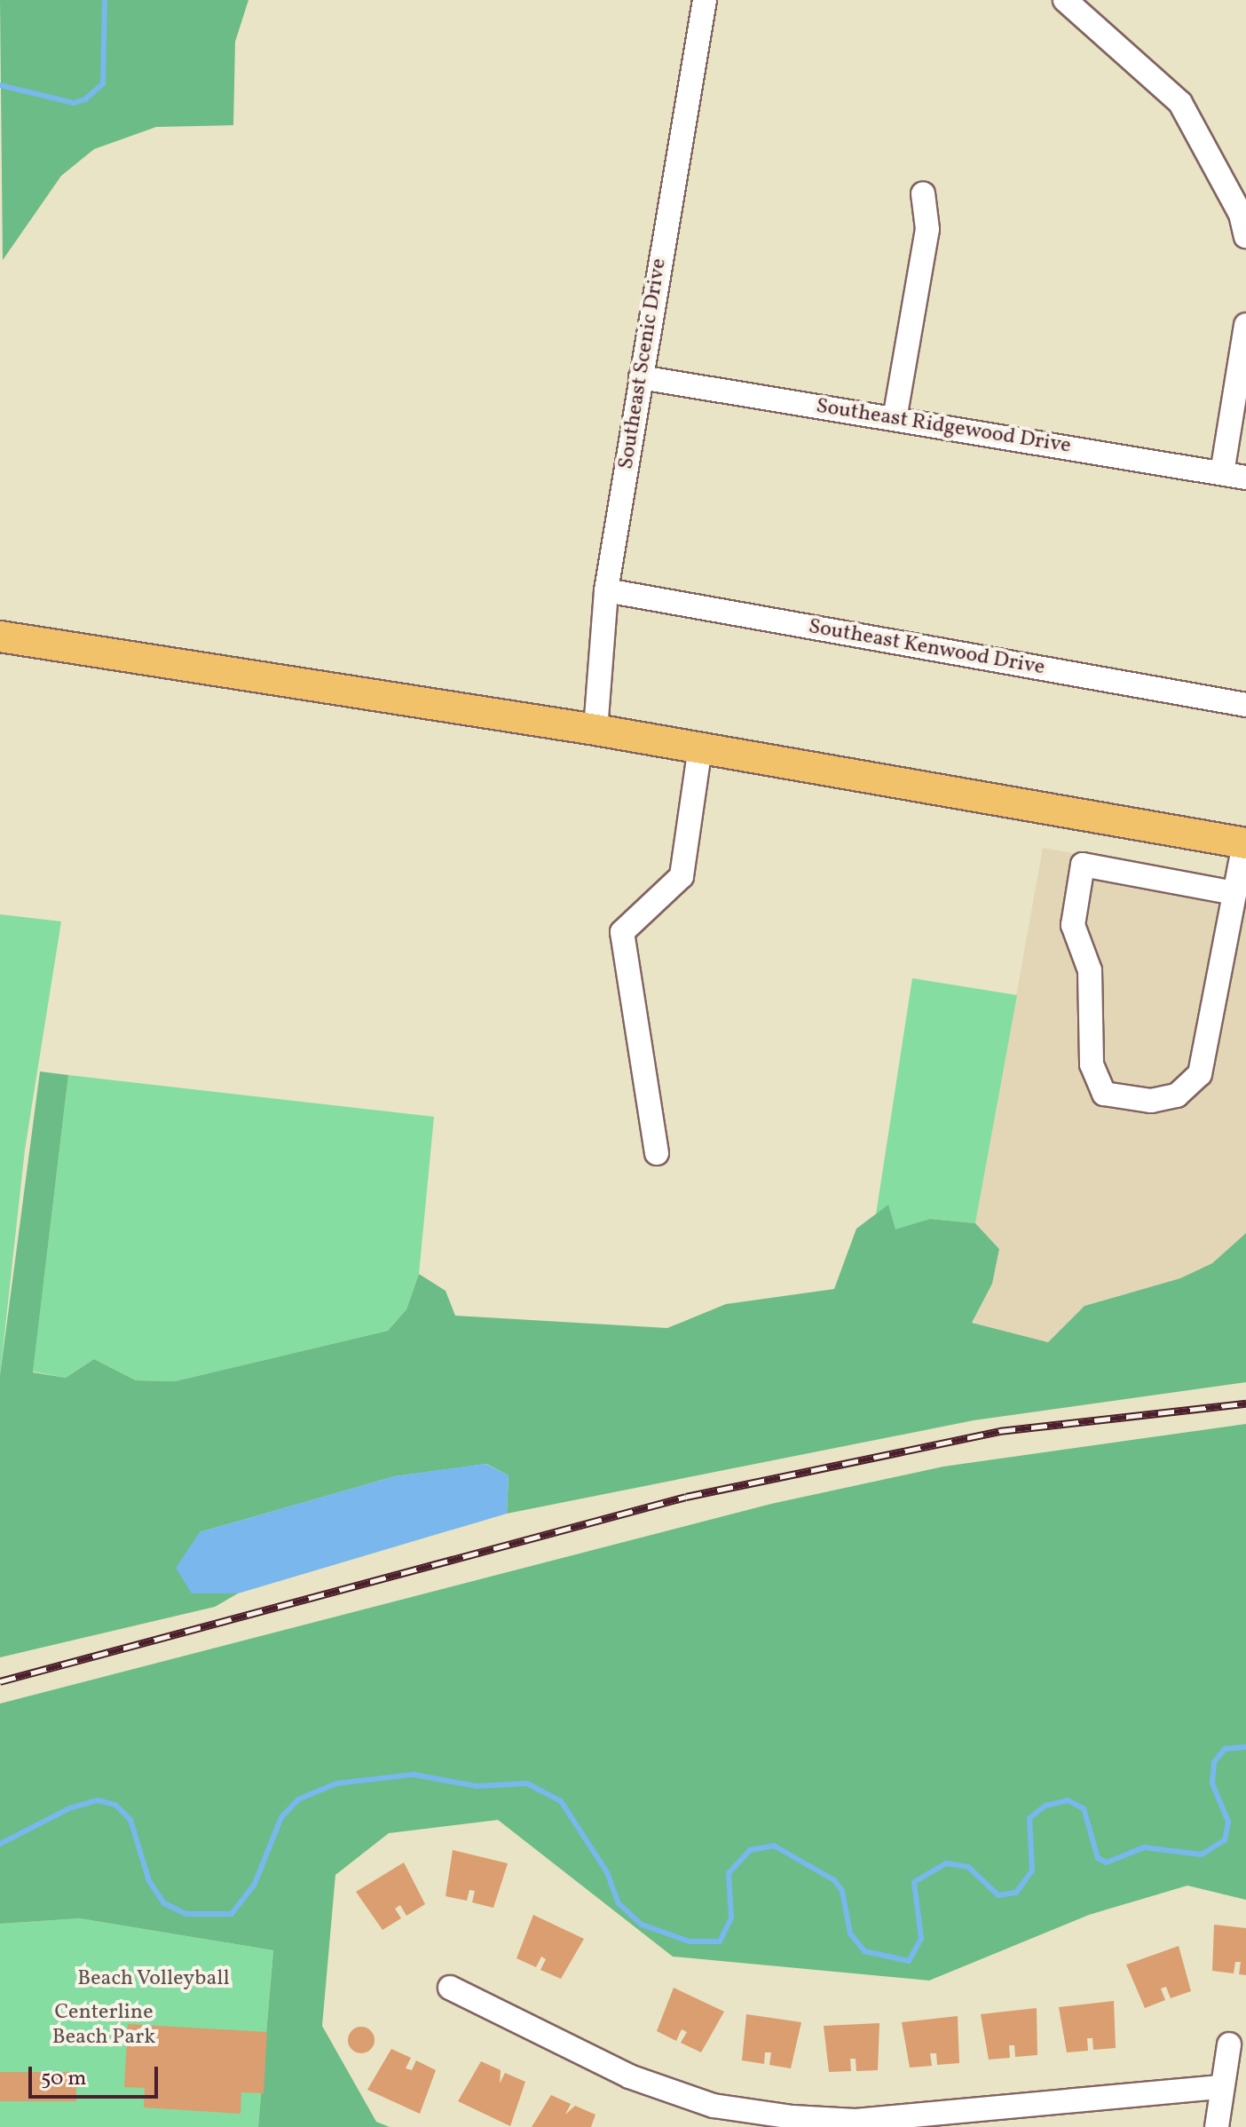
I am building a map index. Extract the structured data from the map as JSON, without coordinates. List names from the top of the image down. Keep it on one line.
{"streets":{"street":["Southeast Scenic Drive","Southeast Ridgewood Drive","Southeast Kenwood Drive"]},"crossings":[["Southeast Scenic Drive","Southeast Ridgewood Drive"],["Southeast Scenic Drive","Southeast Kenwood Drive"]],"parks":["Beach Volleyball","Centerline Beach Park"],"scale_bar":"50 m"}
